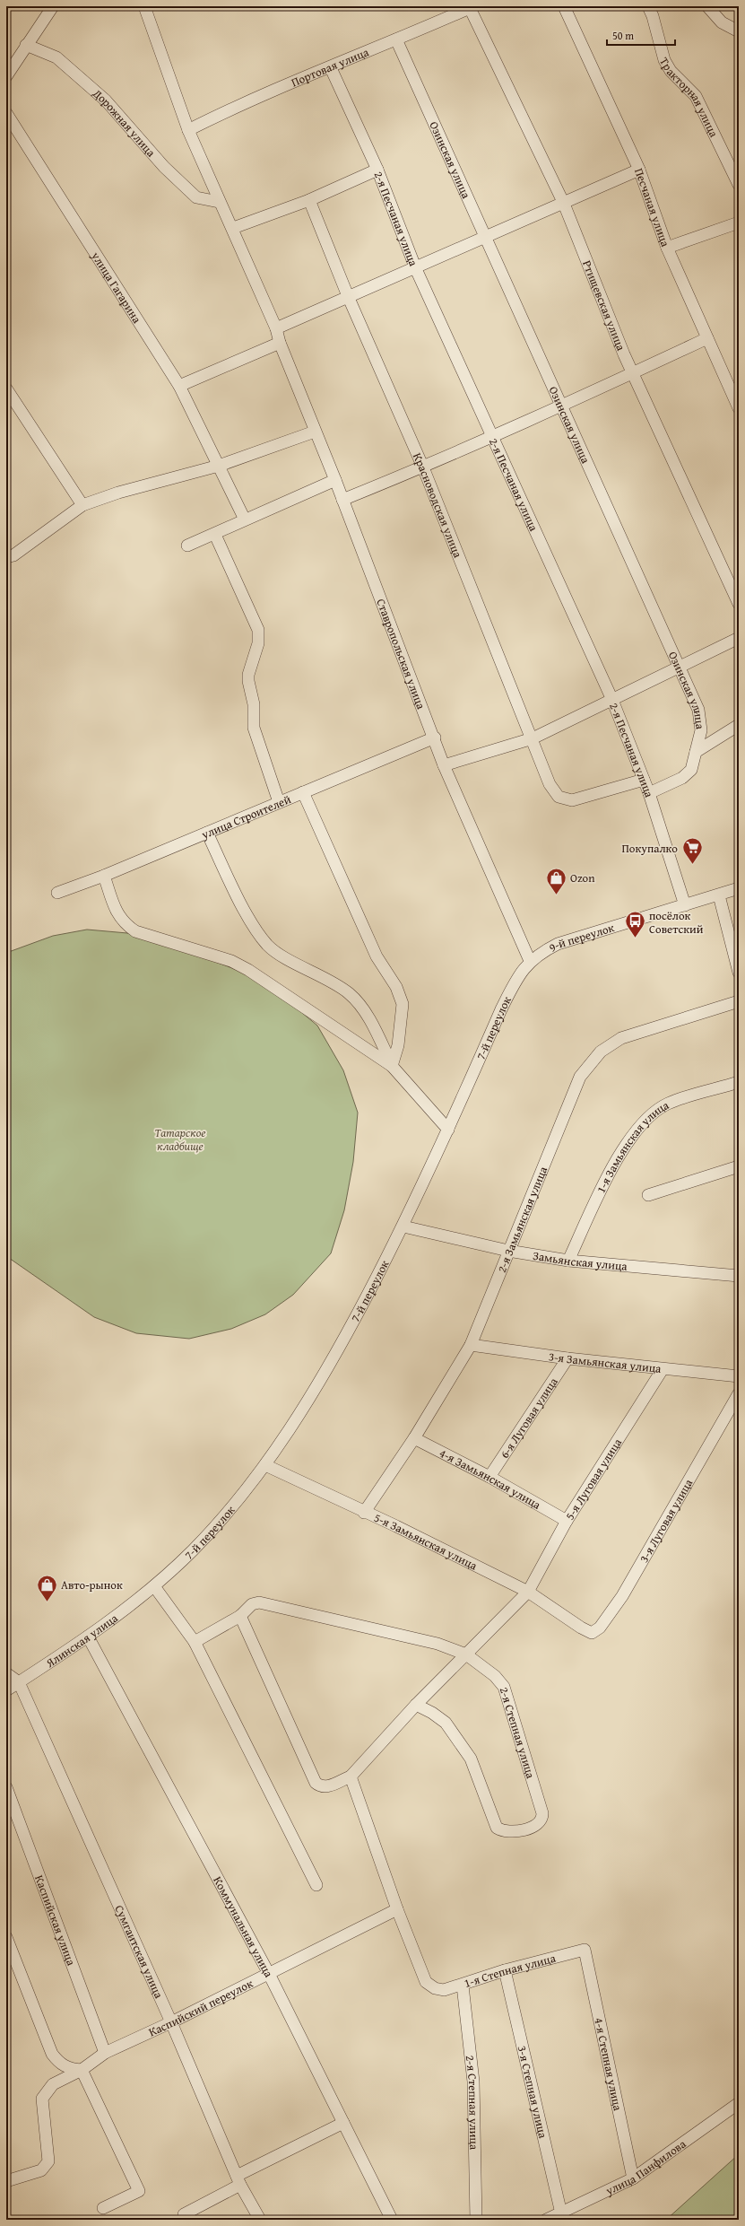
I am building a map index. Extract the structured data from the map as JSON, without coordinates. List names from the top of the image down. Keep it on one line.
{"streets":{"street":["Портовая улица","Тракторная улица","Дорожная улица","Озинская улица","Песчаная улица","2-я Песчаная улица","улица Гагарина","Ртищевская улица","Красноводская улица","Ставропольская улица","улица Строителей","9-й переулок","7-й переулок","1-я Замьянская улица","2-я Замьянская улица","Замьянская улица","3-я Замьянская улица","6-я Луговая улица","4-я Замьянская улица","5-я Луговая улица","3-я Луговая улица","5-я Замьянская улица","Ялинская улица","2-я Степная улица","Каспийская улица","Коммунальная улица","Сумгаитская улица","1-я Степная улица","Каспийский переулок","4-я Степная улица","3-я Степная улица","улица Панфилова"]},"crossings":[["Портовая улица","Озинская улица"],["Портовая улица","2-я Песчаная улица"],["Портовая улица","Ртищевская улица"],["Озинская улица","2-я Песчаная улица"],["2-я Песчаная улица","Красноводская улица"],["2-я Песчаная улица","9-й переулок"],["Ставропольская улица","улица Строителей"],["Ставропольская улица","9-й переулок"],["Ставропольская улица","7-й переулок"],["9-й переулок","7-й переулок"],["7-й переулок","Замьянская улица"],["7-й переулок","5-я Замьянская улица"],["7-й переулок","Ялинская улица"],["1-я Замьянская улица","Замьянская улица"],["2-я Замьянская улица","Замьянская улица"],["2-я Замьянская улица","3-я Замьянская улица"],["2-я Замьянская улица","4-я Замьянская улица"],["2-я Замьянская улица","5-я Замьянская улица"],["3-я Замьянская улица","6-я Луговая улица"],["3-я Замьянская улица","5-я Луговая улица"],["6-я Луговая улица","4-я Замьянская улица"],["4-я Замьянская улица","5-я Луговая улица"],["5-я Луговая улица","5-я Замьянская улица"],["5-я Луговая улица","2-я Степная улица"],["3-я Луговая улица","5-я Замьянская улица"],["Ялинская улица","Коммунальная улица"],["Ялинская улица","Сумгаитская улица"],["2-я Степная улица","1-я Степная улица"],["Каспийская улица","Каспийский переулок"],["Коммунальная улица","Каспийский переулок"],["Сумгаитская улица","Каспийский переулок"],["1-я Степная улица","Каспийский переулок"],["1-я Степная улица","4-я Степная улица"],["1-я Степная улица","3-я Степная улица"],["4-я Степная улица","улица Панфилова"],["3-я Степная улица","улица Панфилова"]],"parks":["Татарское кладбище"],"places":{"supermarket":["Покупалко"],"shop":["Ozon","Авто-рынок"],"bus stop":["посёлок Советский"]},"scale_bar":"50 m"}
